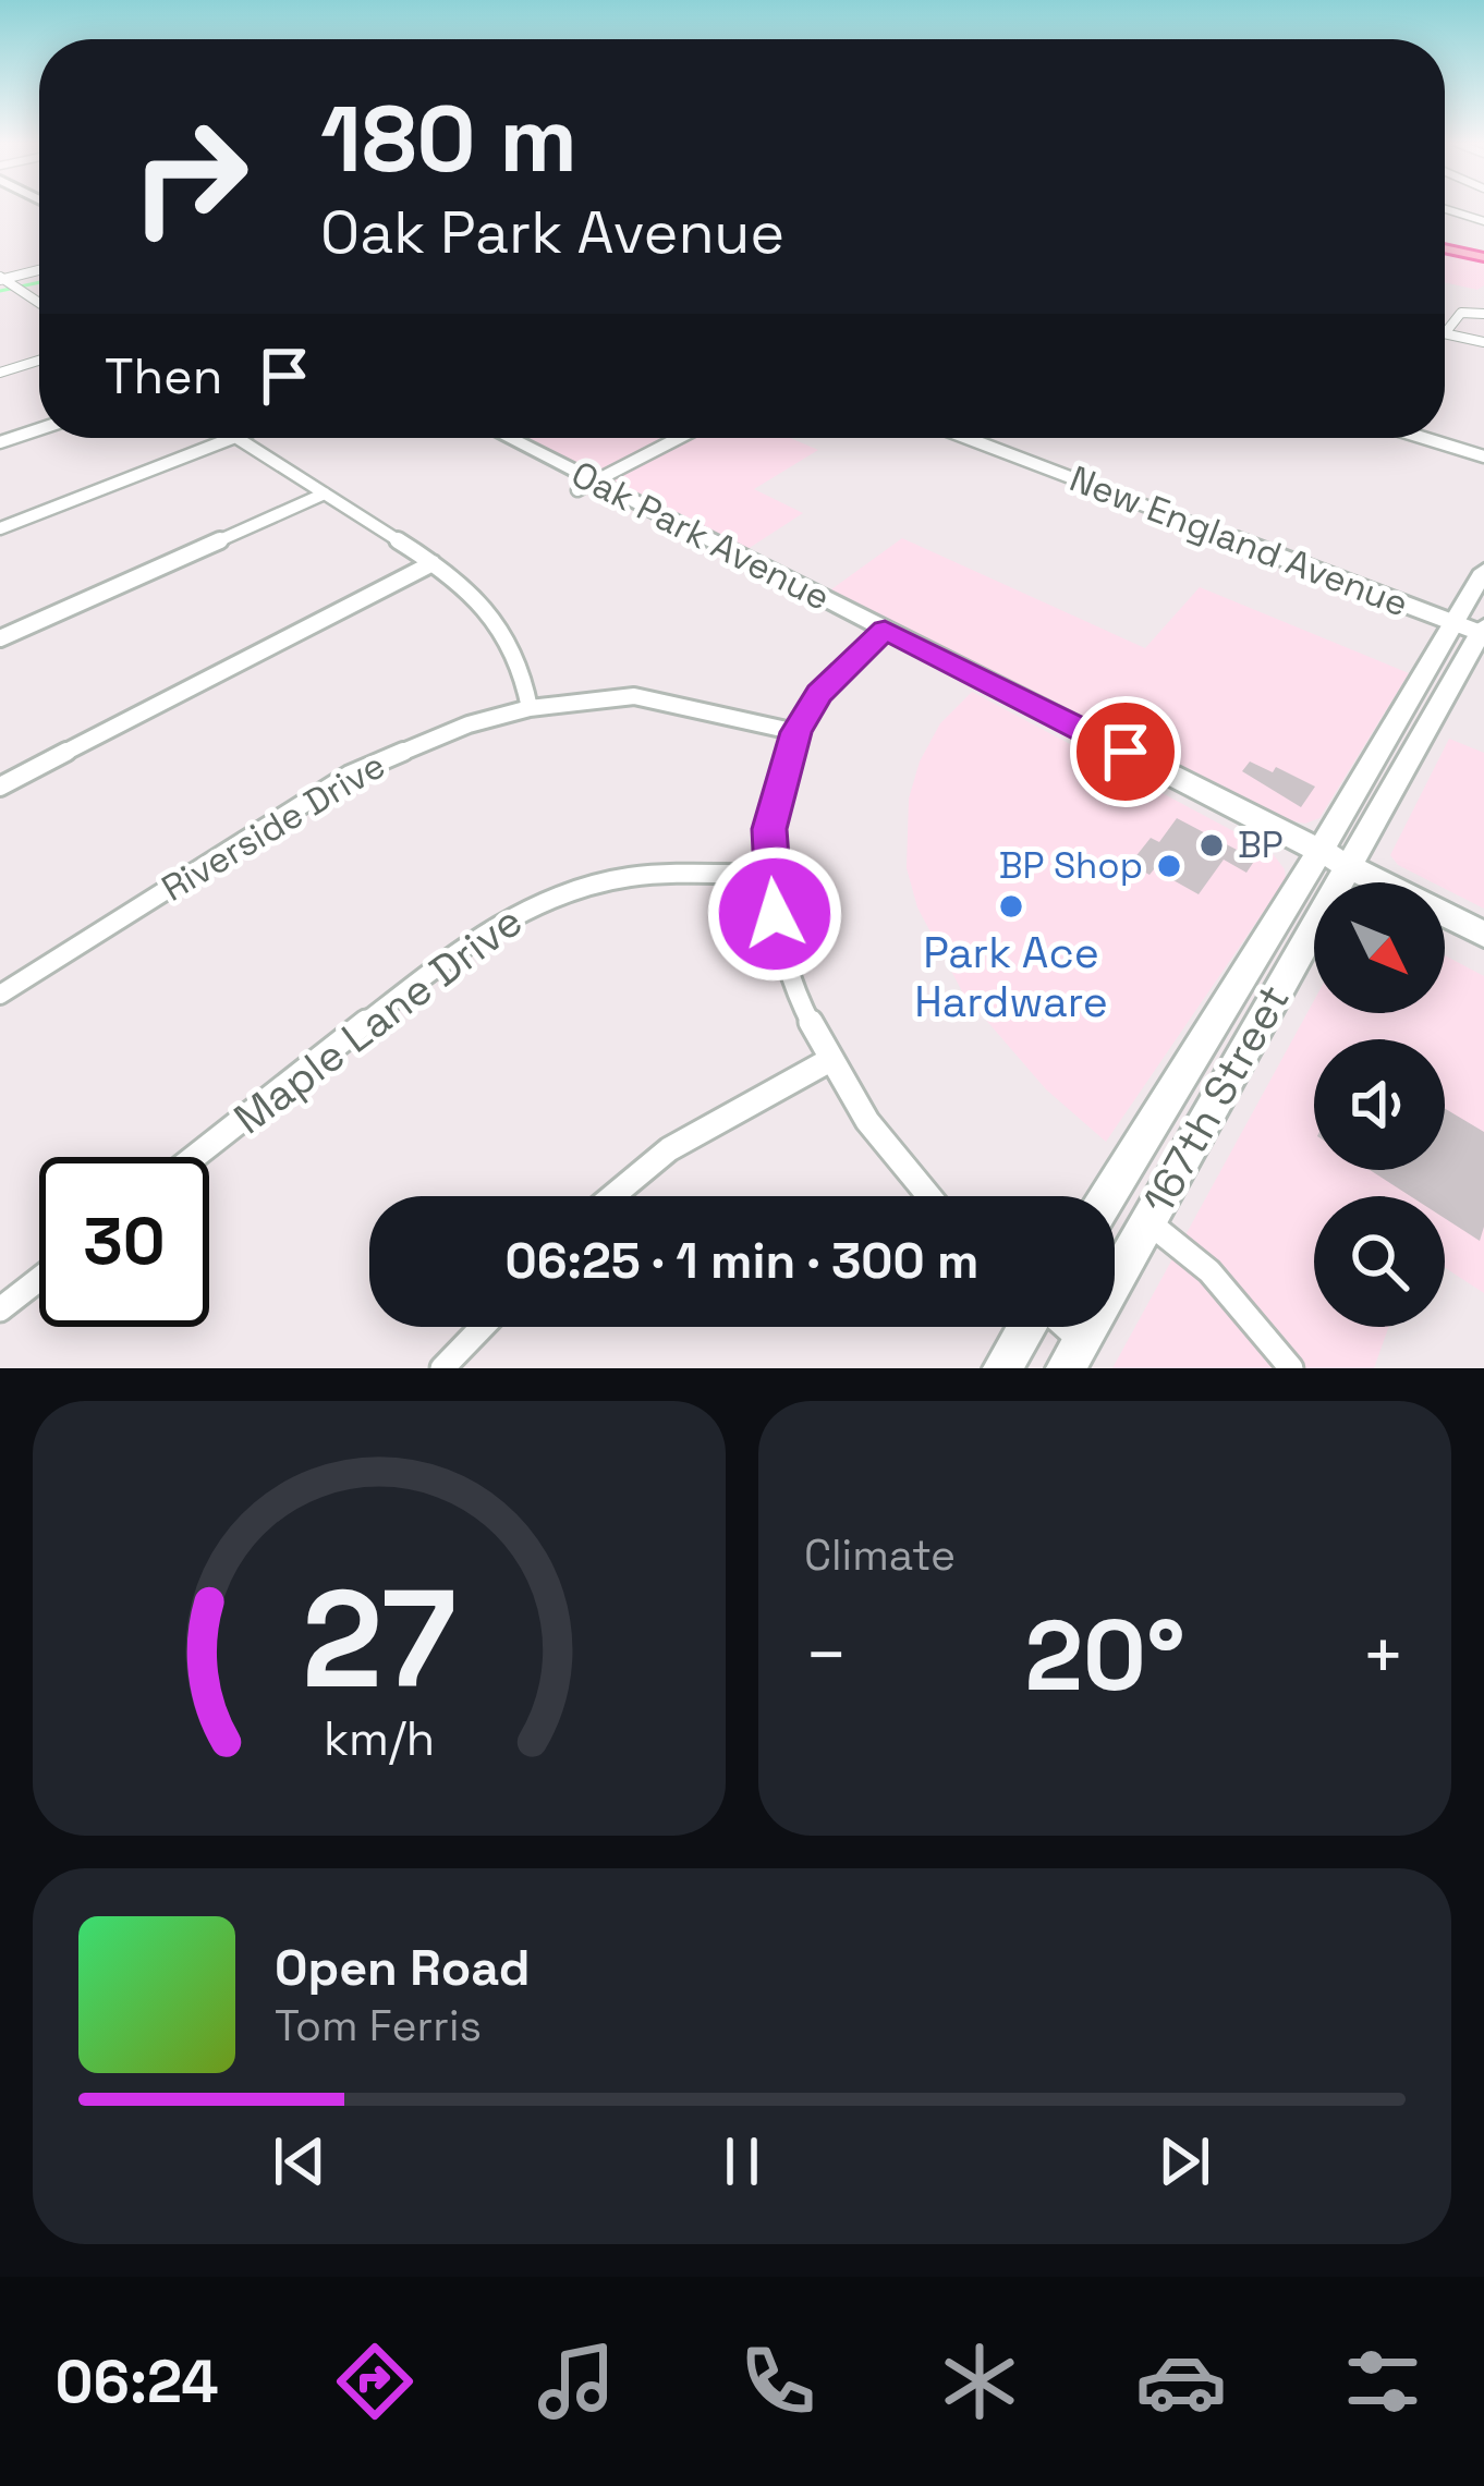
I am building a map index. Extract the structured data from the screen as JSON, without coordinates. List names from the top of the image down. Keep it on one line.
{"streets":{"main road":["Oak Park Avenue","167th Street"],"street":["New England Avenue","Riverside Drive","Maple Lane Drive"]},"crossings":[["Oak Park Avenue","167th Street"],["New England Avenue","167th Street"]],"places":["BP","BP Shop","Park Ace Hardware"],"north":"bottom right","page":{"turn":["180 m","Oak Park Avenue"],"then":"Then","limit":"30","trip":"06:25 · 1 min · 300 m","tile":"Climate","heat":["−","20°","+"],"song":["Open Road","Tom Ferris"],"tabs":"06:24","gauge":["27","km/h"]}}
